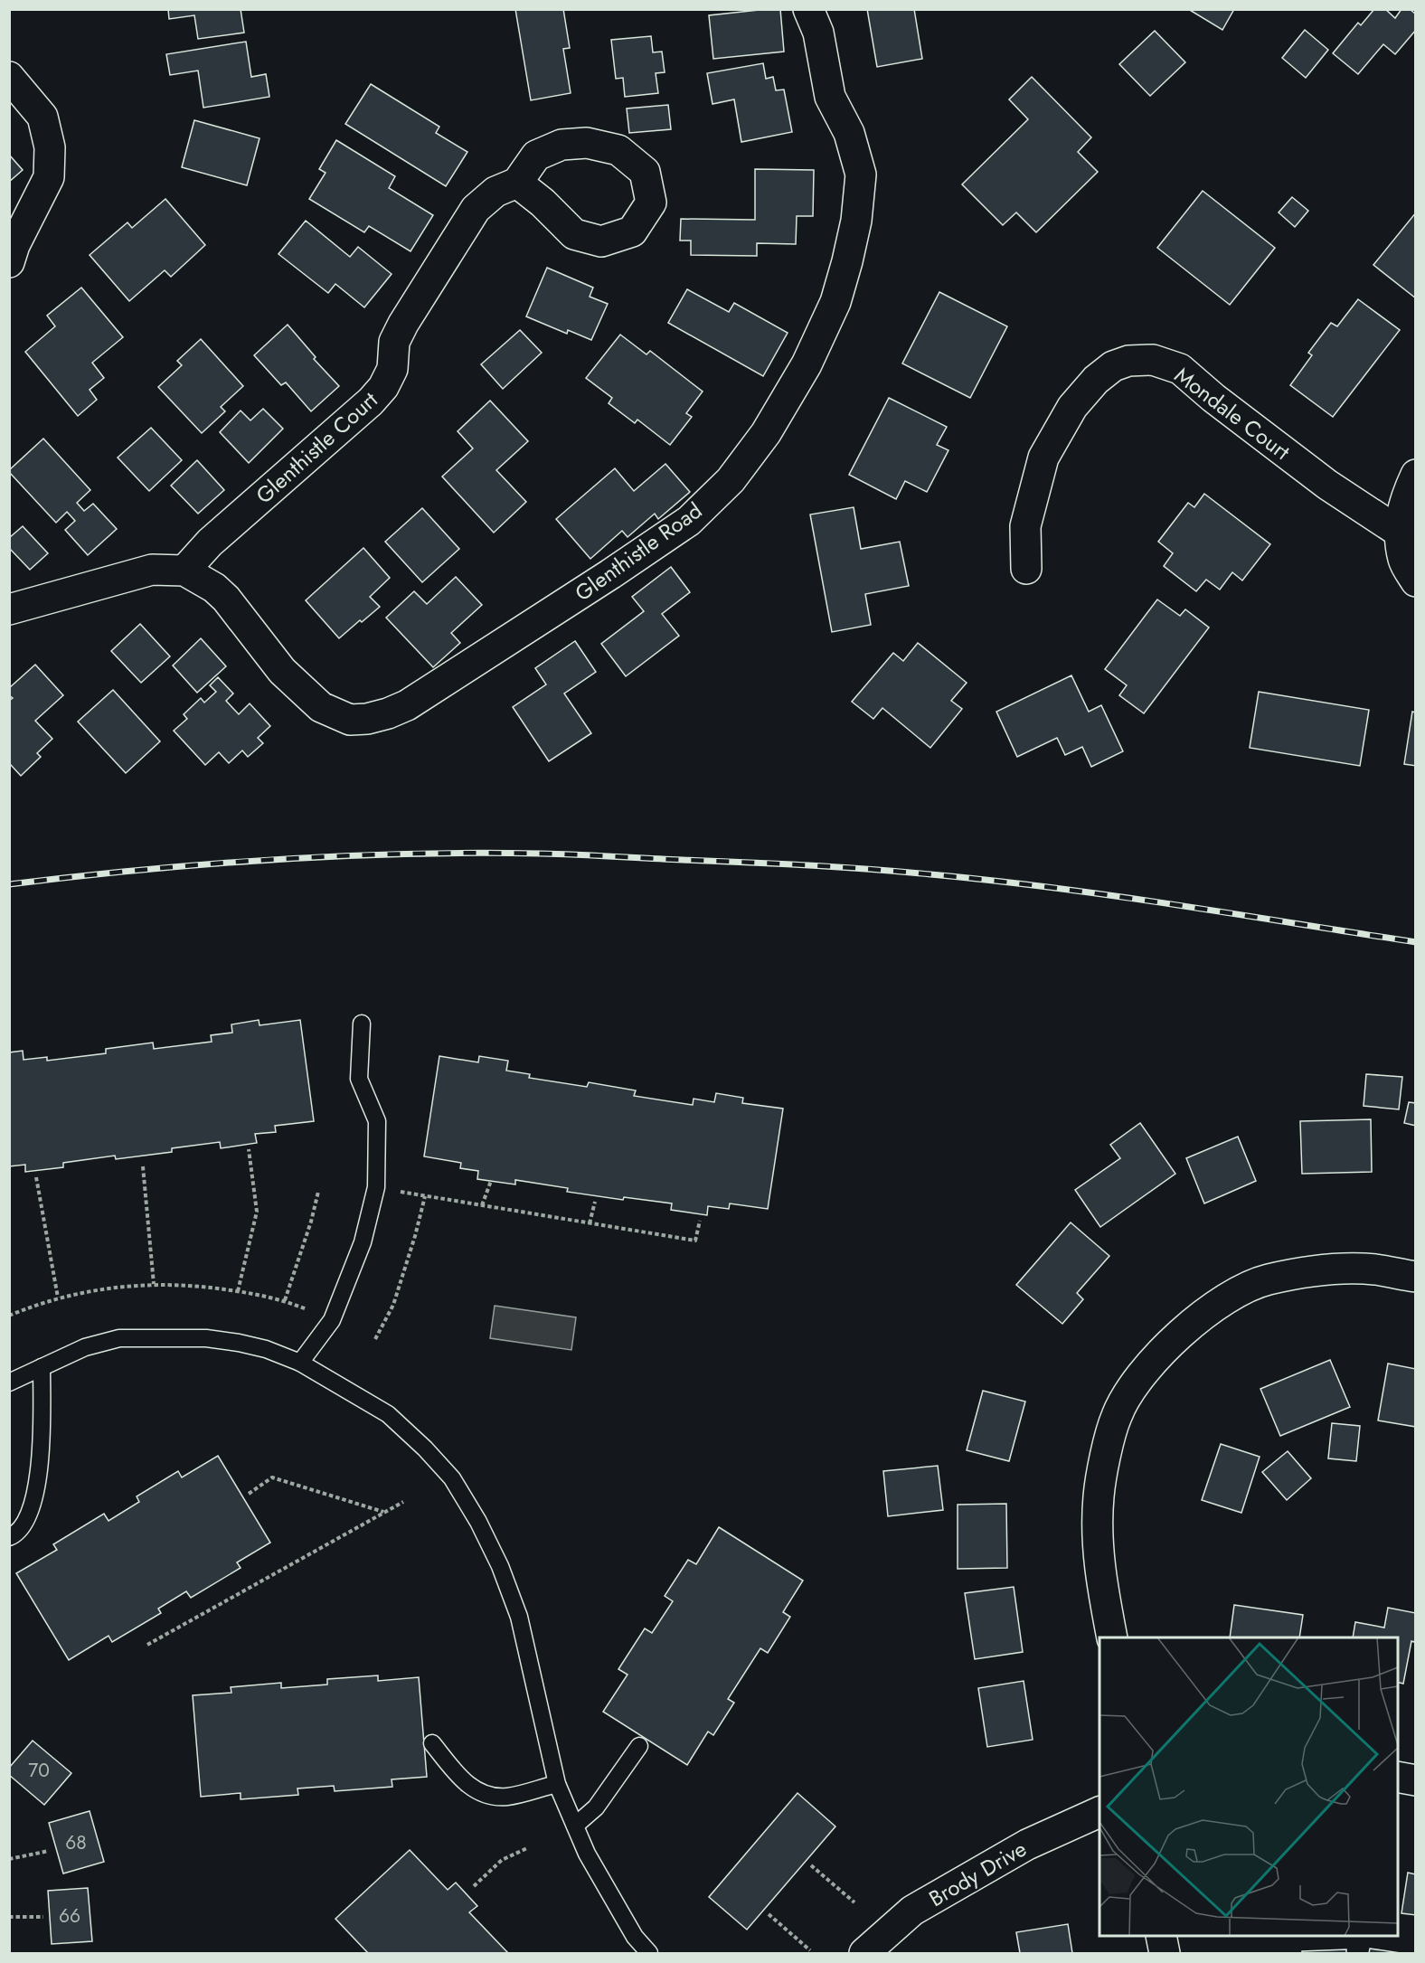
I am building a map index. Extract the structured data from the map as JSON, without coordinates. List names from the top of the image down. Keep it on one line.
{"streets":{"street":["Mondale Court","Glenthistle Court","Glenthistle Road","Brody Drive"]},"crossings":[["Glenthistle Court","Glenthistle Road"]],"house_numbers":["70","68","66"]}
